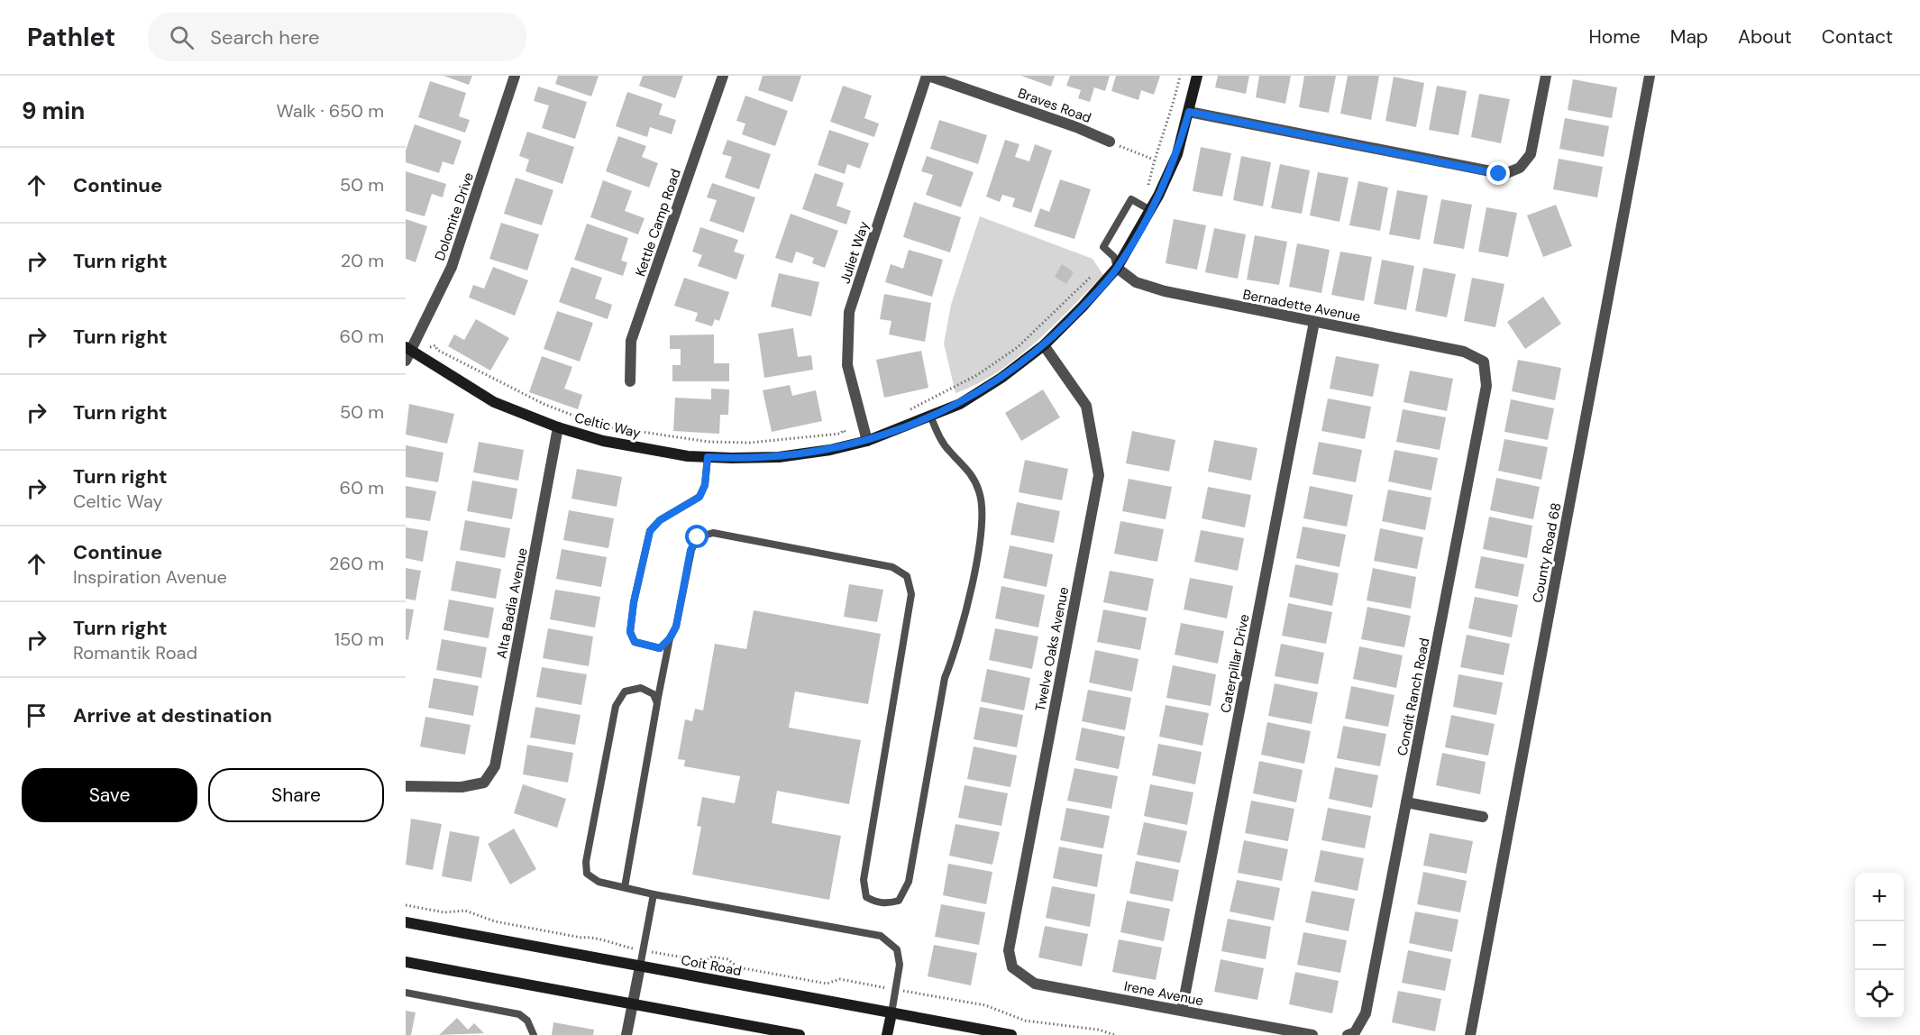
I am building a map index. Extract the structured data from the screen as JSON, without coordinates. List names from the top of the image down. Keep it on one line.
{"streets":{"main road":["Celtic Way","Coit Road"],"street":["Braves Road","Dolomite Drive","Kettle Camp Road","Juliet Way","Bernadette Avenue","County Road 68","Alta Badia Avenue","Twelve Oaks Avenue","Caterpillar Drive","Condit Ranch Road","Irene Avenue"]},"crossings":[["Braves Road","Juliet Way"],["Dolomite Drive","Celtic Way"],["Juliet Way","Celtic Way"],["Bernadette Avenue","Celtic Way"],["Bernadette Avenue","Caterpillar Drive"],["Bernadette Avenue","Condit Ranch Road"],["Celtic Way","Alta Badia Avenue"],["Celtic Way","Twelve Oaks Avenue"],["Twelve Oaks Avenue","Irene Avenue"],["Caterpillar Drive","Irene Avenue"]],"page":{"header":"Pathlet","search":"Search here","nav":["Home","Map","About","Contact"],"heading":["9 min","Walk · 650 m"],"list":[["Continue","50 m"],["Turn right","20 m"],["Turn right","60 m"],["Turn right","50 m"],["Turn right","Celtic Way","60 m"],["Continue","Inspiration Avenue","260 m"],["Turn right","Romantik Road","150 m"],"Arrive at destination"],"buttons":["Save","Share"],"map_buttons":["+","−"]}}
